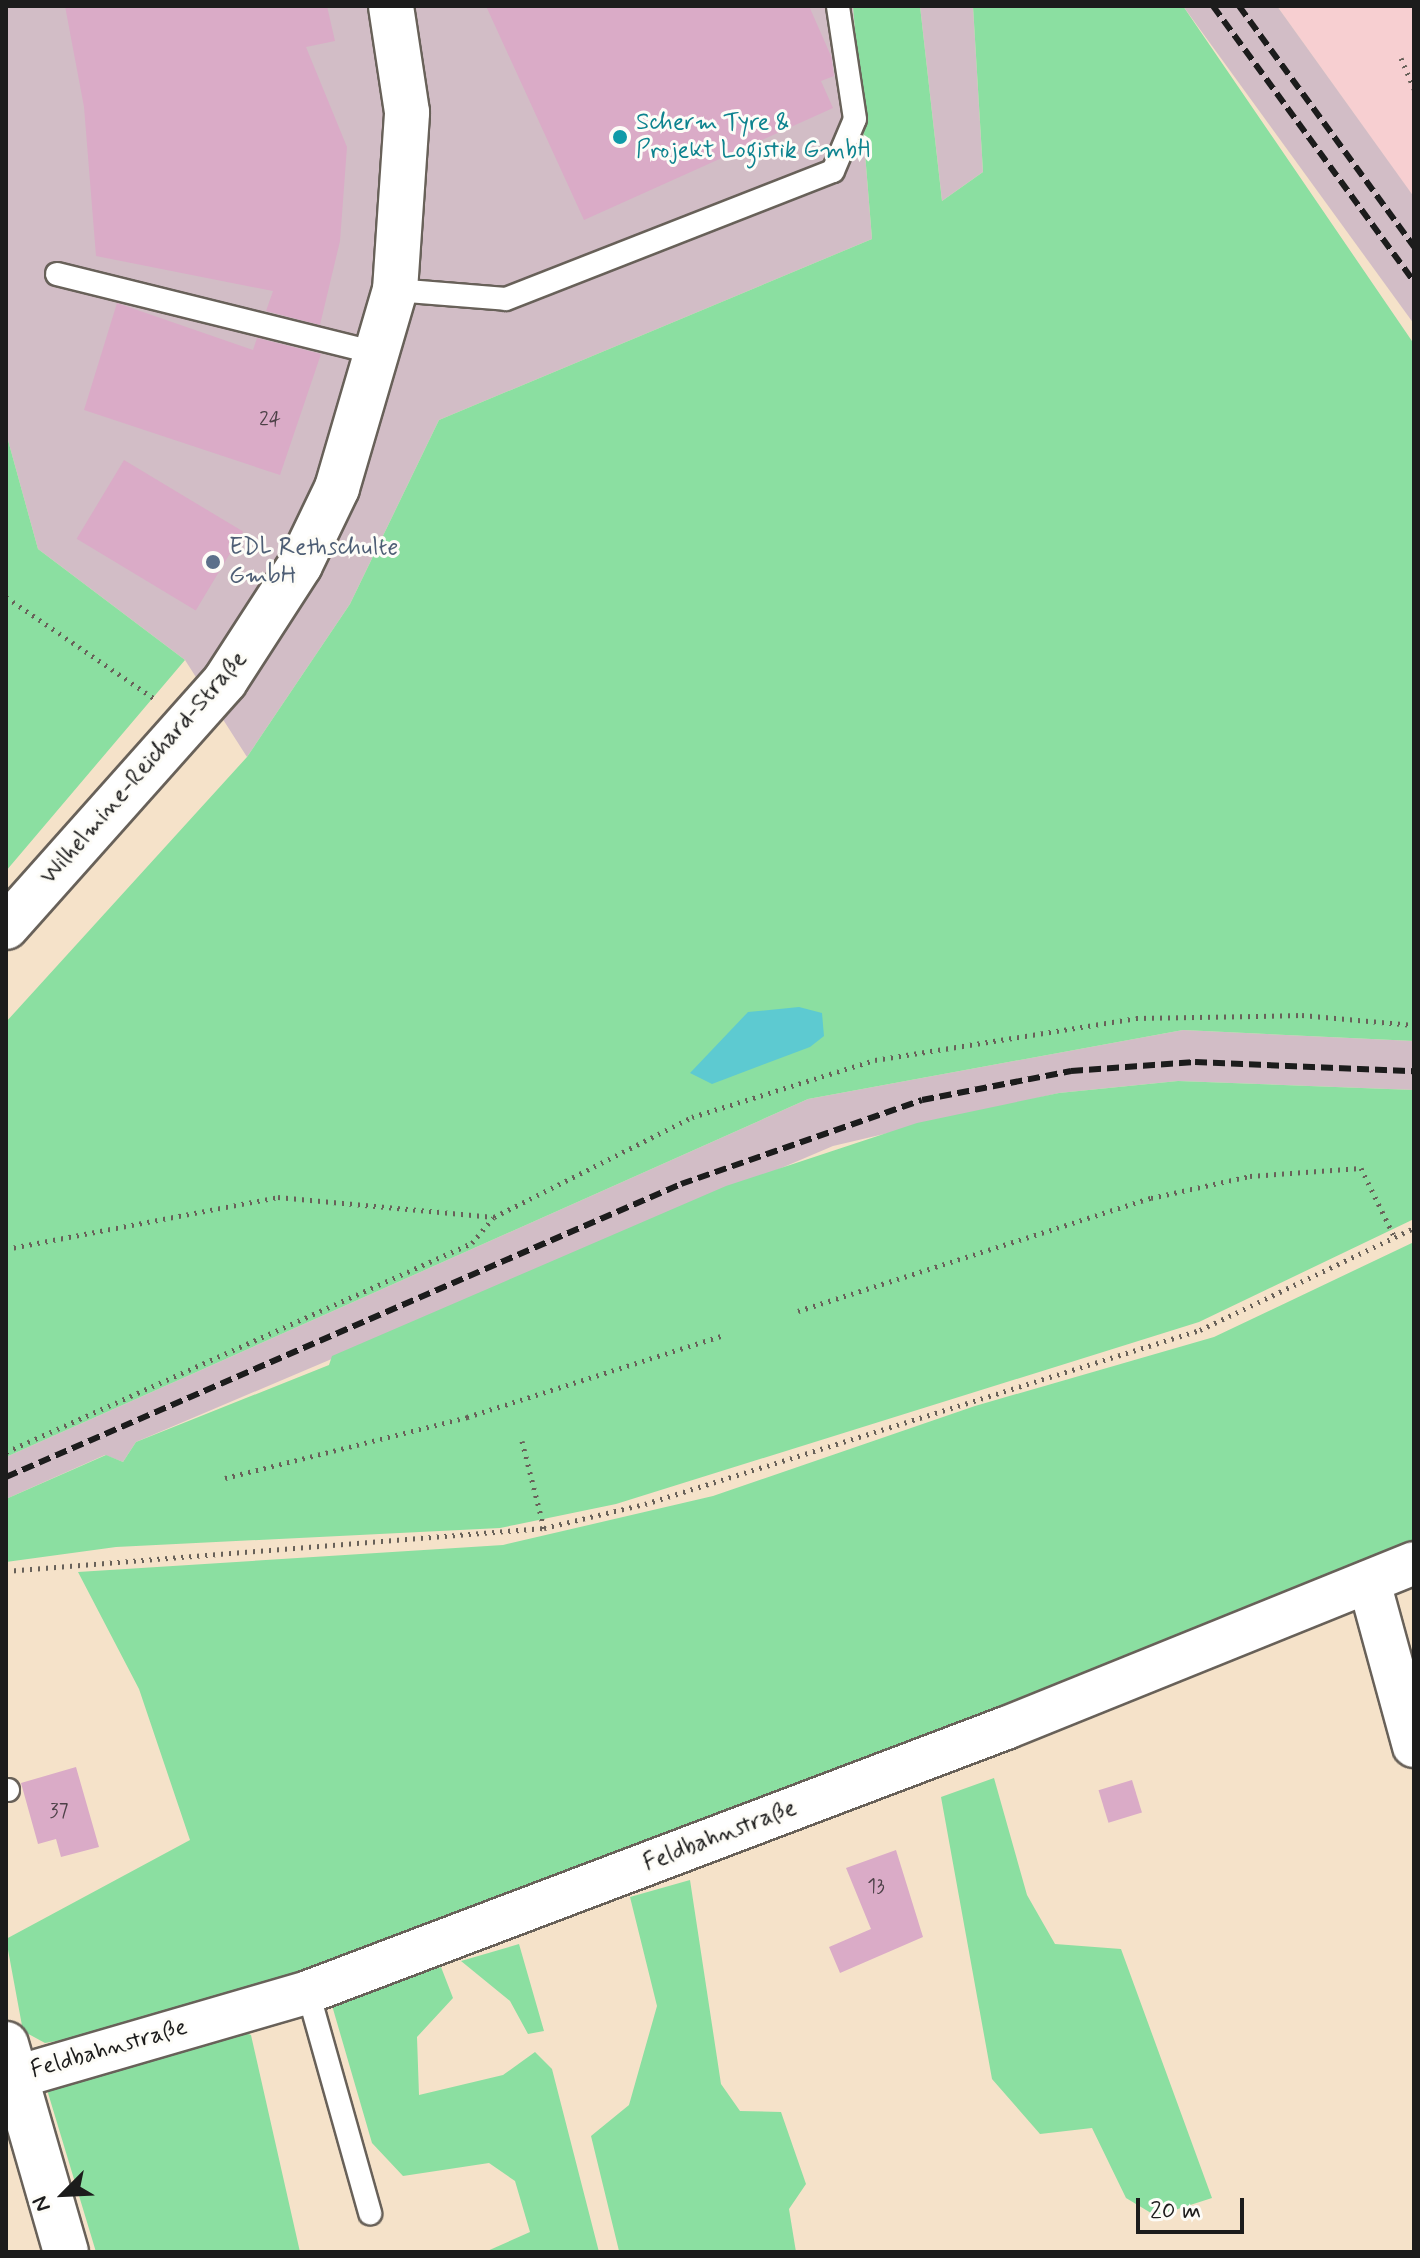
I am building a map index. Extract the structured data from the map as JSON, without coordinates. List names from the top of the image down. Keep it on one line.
{"streets":{"street":["Wilhelmine-Reichard-Straße","Feldbahnstraße"]},"places":["Scherm Tyre & Projekt Logistik GmbH","EDL Rethschulte GmbH"],"house_numbers":["24","37","13"],"scale_bar":"20 m","north":"bottom left"}
